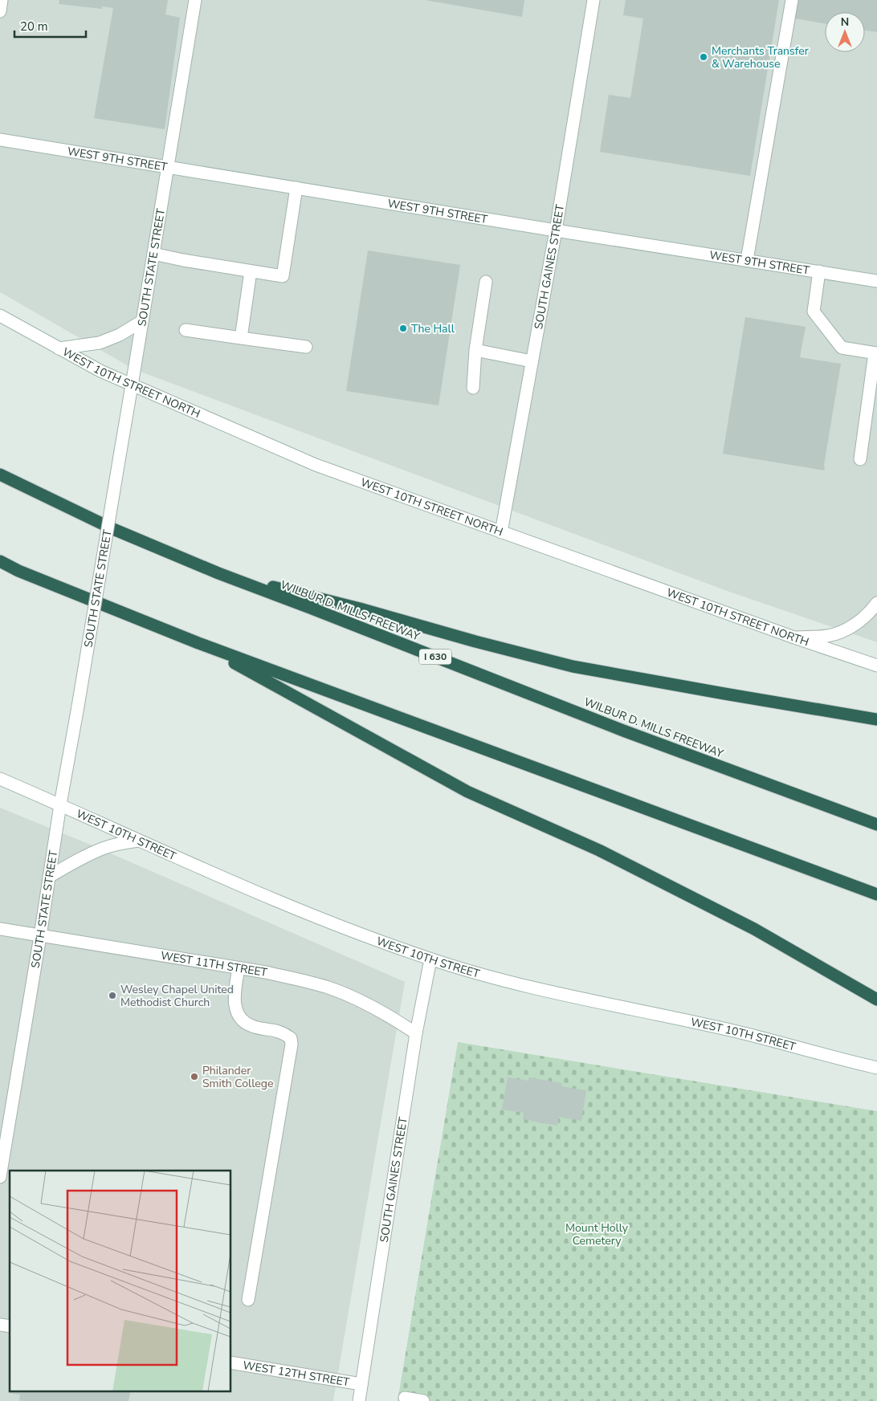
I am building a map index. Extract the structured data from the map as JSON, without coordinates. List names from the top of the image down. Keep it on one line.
{"streets":{"highway":["WILBUR D. MILLS FREEWAY","I 630"],"main road":["WEST 9TH STREET","SOUTH GAINES STREET","SOUTH STATE STREET","WEST 10TH STREET NORTH","WEST 10TH STREET","WEST 11TH STREET","WEST 12TH STREET"]},"crossings":[["WEST 9TH STREET","SOUTH GAINES STREET"],["WEST 9TH STREET","SOUTH STATE STREET"],["SOUTH GAINES STREET","WEST 10TH STREET NORTH"],["SOUTH GAINES STREET","WEST 10TH STREET"],["SOUTH GAINES STREET","WEST 11TH STREET"],["SOUTH GAINES STREET","WEST 12TH STREET"],["SOUTH STATE STREET","WEST 10TH STREET NORTH"],["SOUTH STATE STREET","WEST 10TH STREET"],["SOUTH STATE STREET","WEST 11TH STREET"]],"parks":["Mount Holly Cemetery"],"places":["Merchants Transfer & Warehouse","The Hall","Wesley Chapel United Methodist Church","Philander Smith College"],"scale_bar":"20 m","north":"top"}
